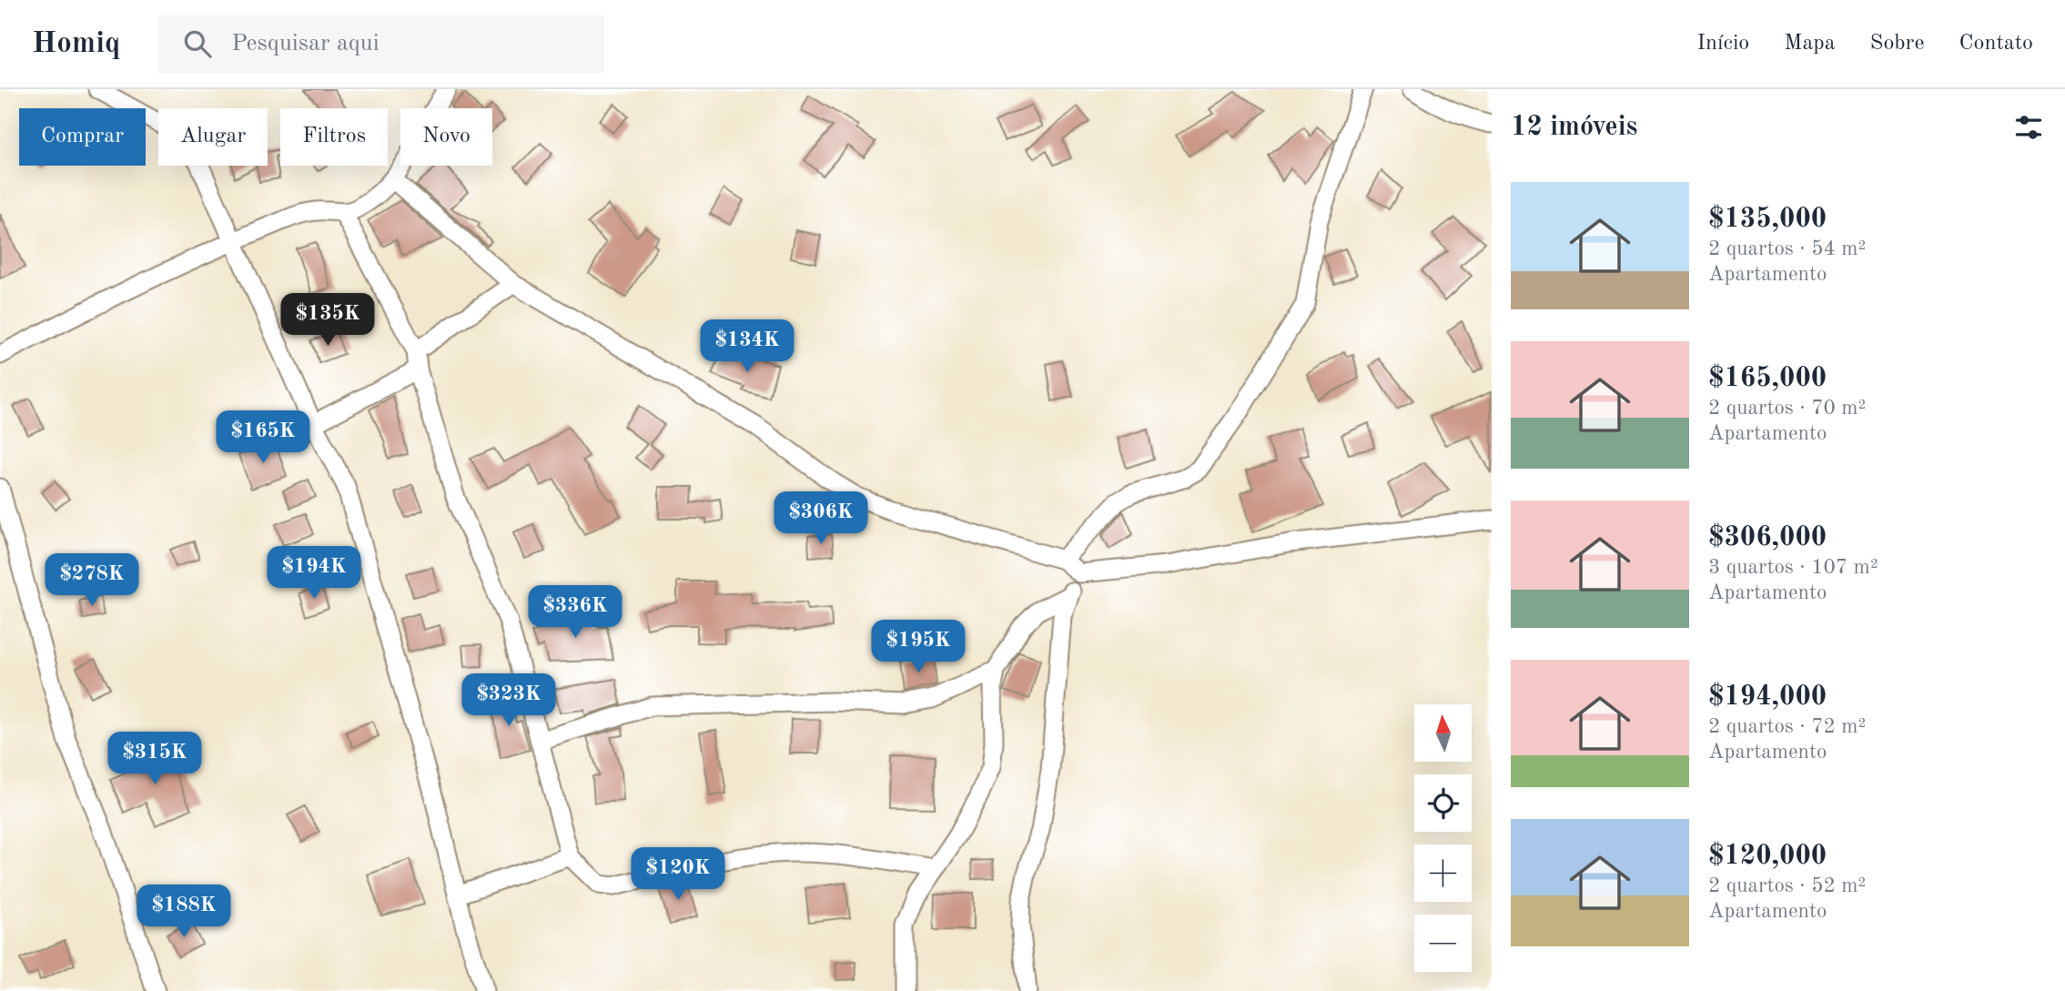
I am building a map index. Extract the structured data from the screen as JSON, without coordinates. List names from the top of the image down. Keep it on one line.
{"north":"top","page":{"header":"Homiq","search":"Pesquisar aqui","nav":["Início","Mapa","Sobre","Contato"],"heading":"12 imóveis","chip":["Comprar","Alugar","Filtros","Novo"],"list":[{"name":"$135,000","note":"2 quartos · 54 m² · Apartamento"},{"name":"$165,000","note":"2 quartos · 70 m² · Apartamento"},{"name":"$306,000","note":"3 quartos · 107 m² · Apartamento"},{"name":"$194,000","note":"2 quartos · 72 m² · Apartamento"},{"name":"$120,000","note":"2 quartos · 52 m² · Apartamento"}],"price":["$135K","$134K","$165K","$306K","$194K","$278K","$336K","$195K","$323K","$315K","$120K","$188K"],"map_buttons":["+","−"]}}
